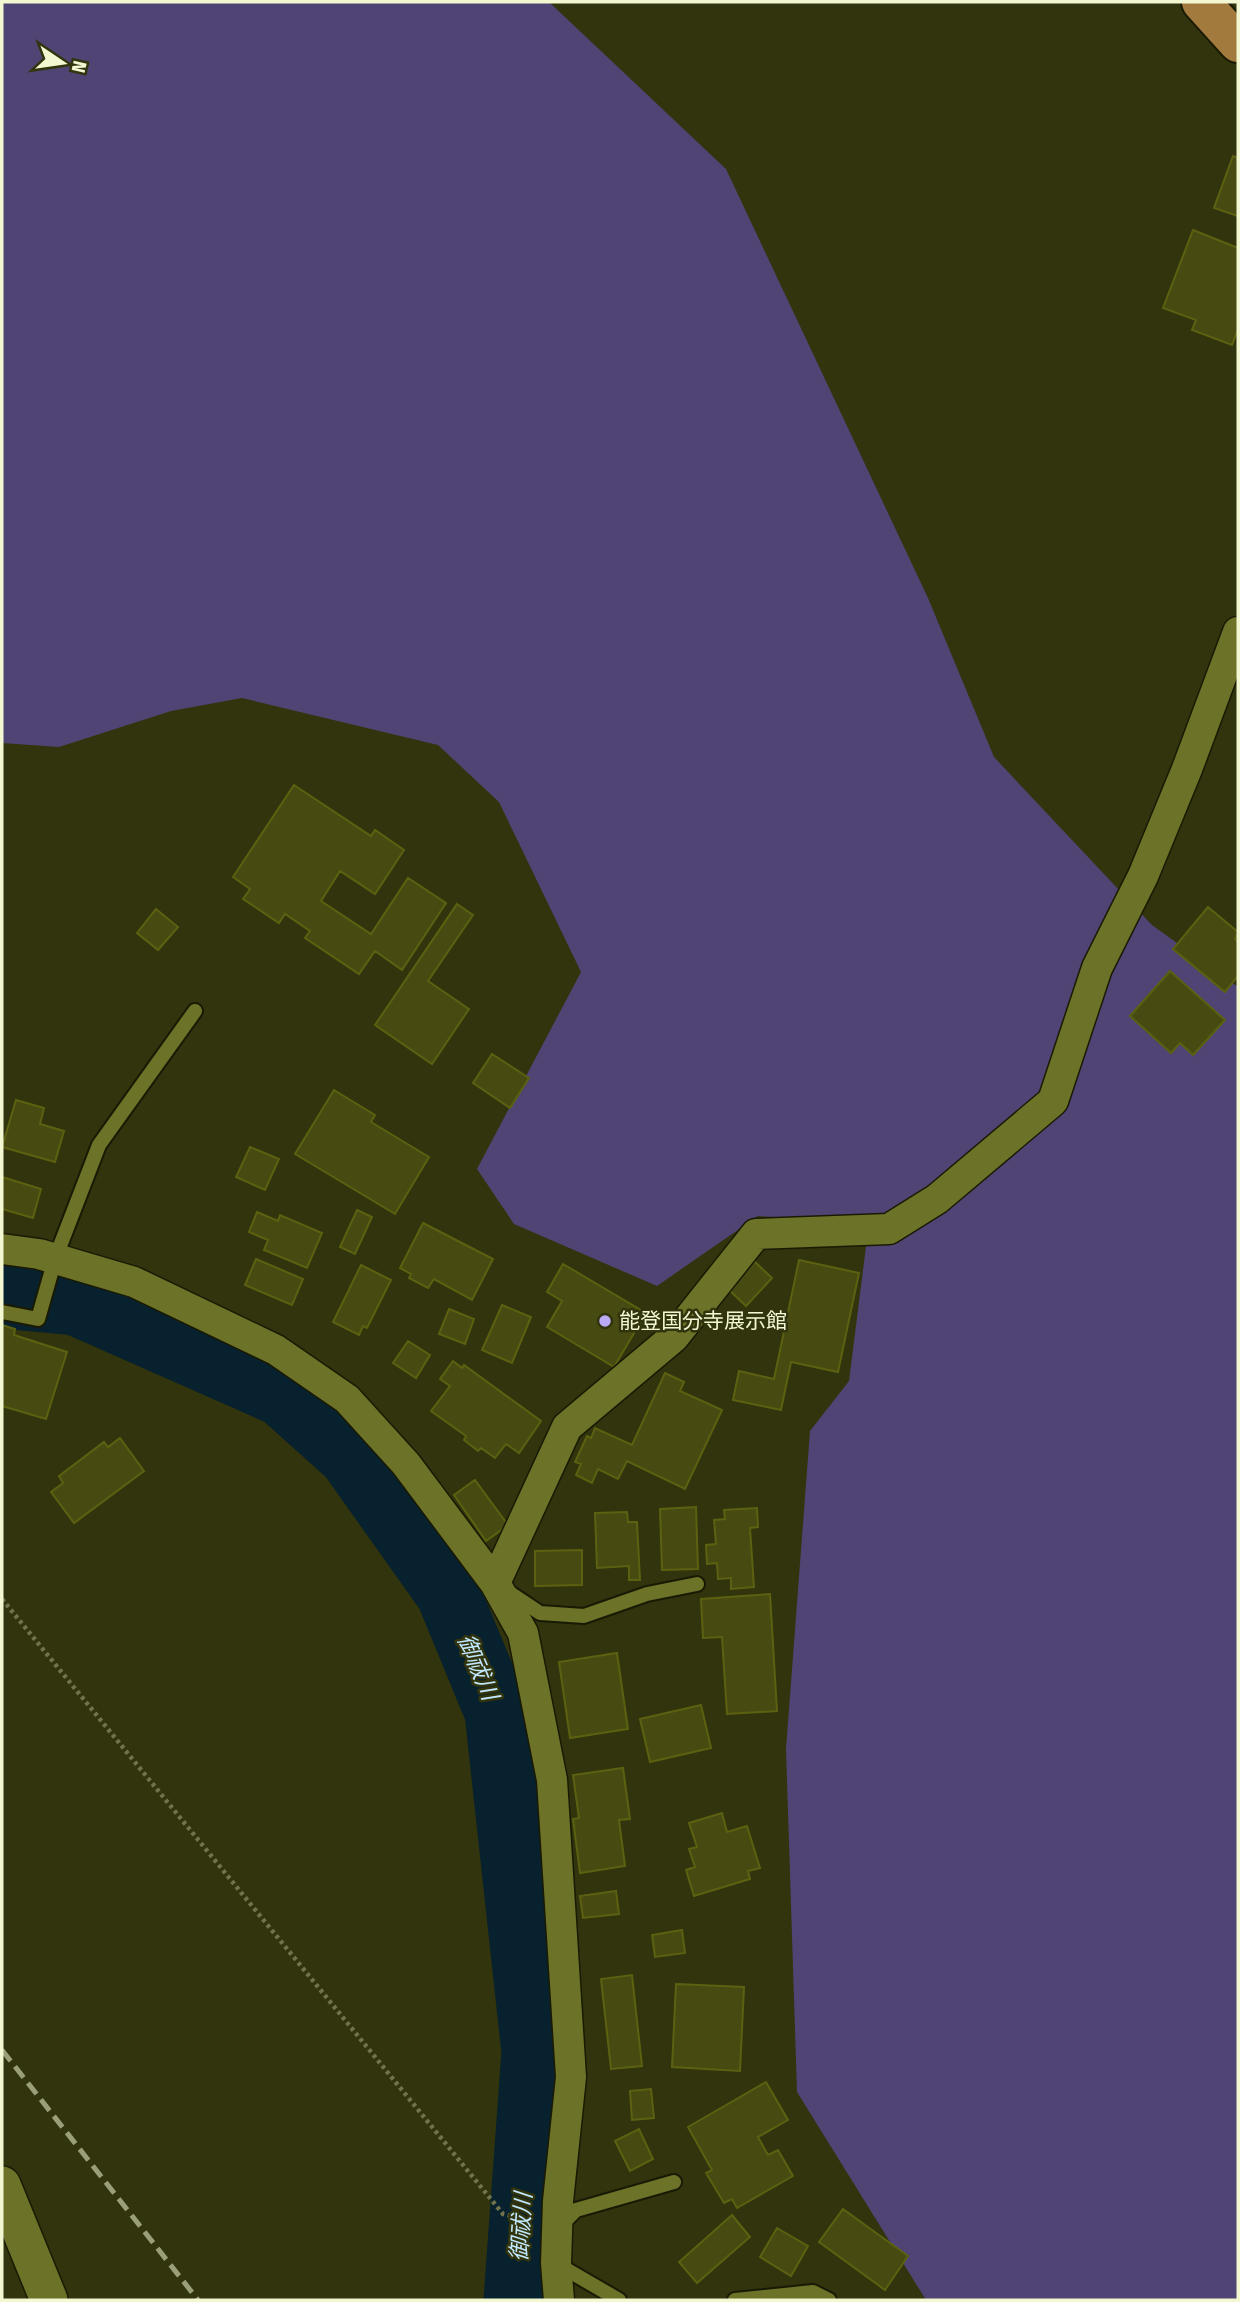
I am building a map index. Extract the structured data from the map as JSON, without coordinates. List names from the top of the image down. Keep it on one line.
{"water":["御祓川"],"places":["能登国分寺展示館"],"north":"right"}
